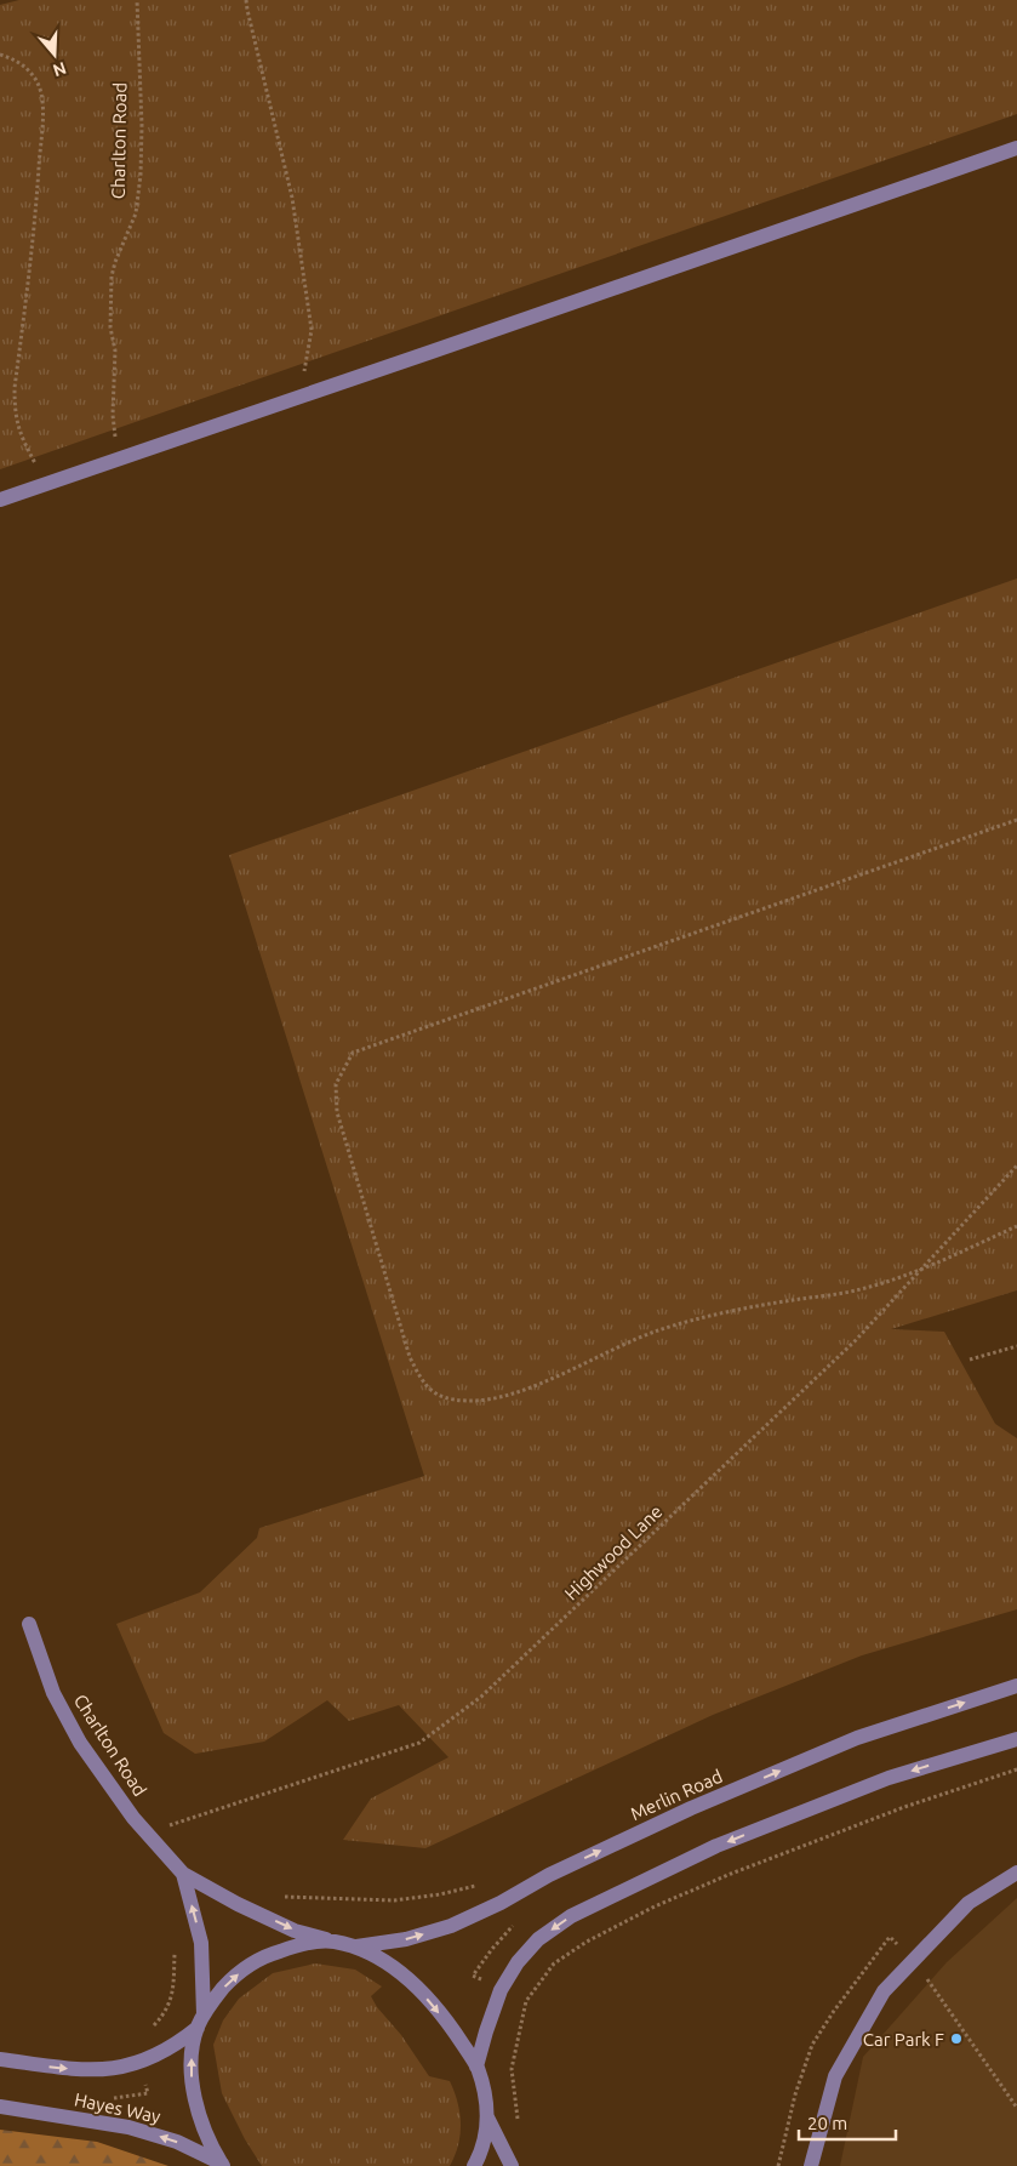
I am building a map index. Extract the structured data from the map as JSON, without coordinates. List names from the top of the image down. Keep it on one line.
{"streets":{"street":["Charlton Road","Merlin Road","Hayes Way"],"path":["Highwood Lane"]},"crossings":[["Charlton Road","Highwood Lane"],["Charlton Road","Merlin Road"],["Charlton Road","Hayes Way"]],"places":["Car Park F"],"scale_bar":"20 m","north":"bottom"}
